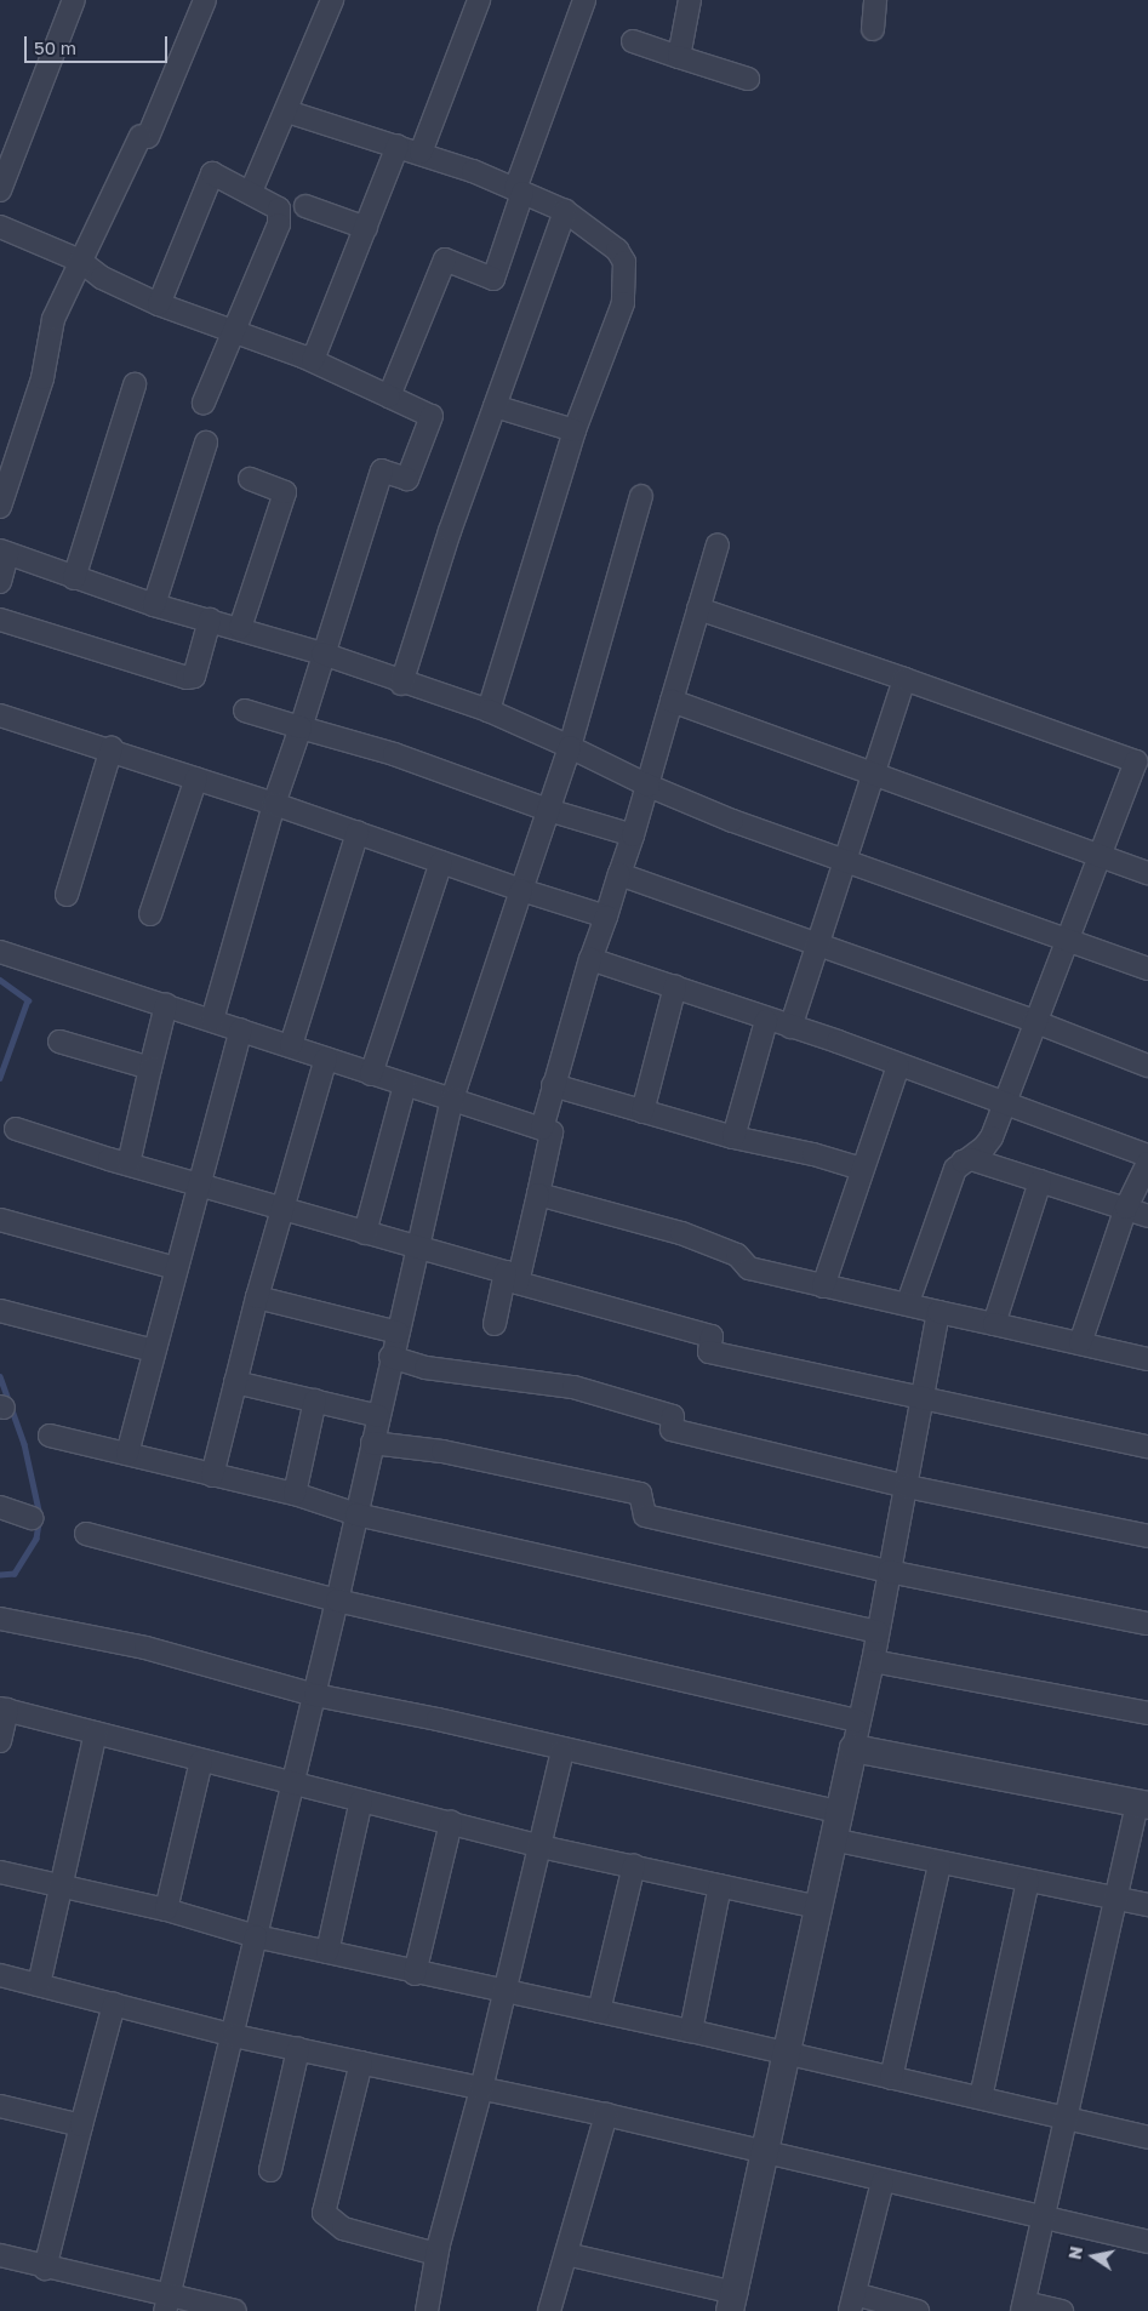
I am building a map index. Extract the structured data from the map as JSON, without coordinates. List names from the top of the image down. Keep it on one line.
{"scale_bar":"50 m","north":"left"}
